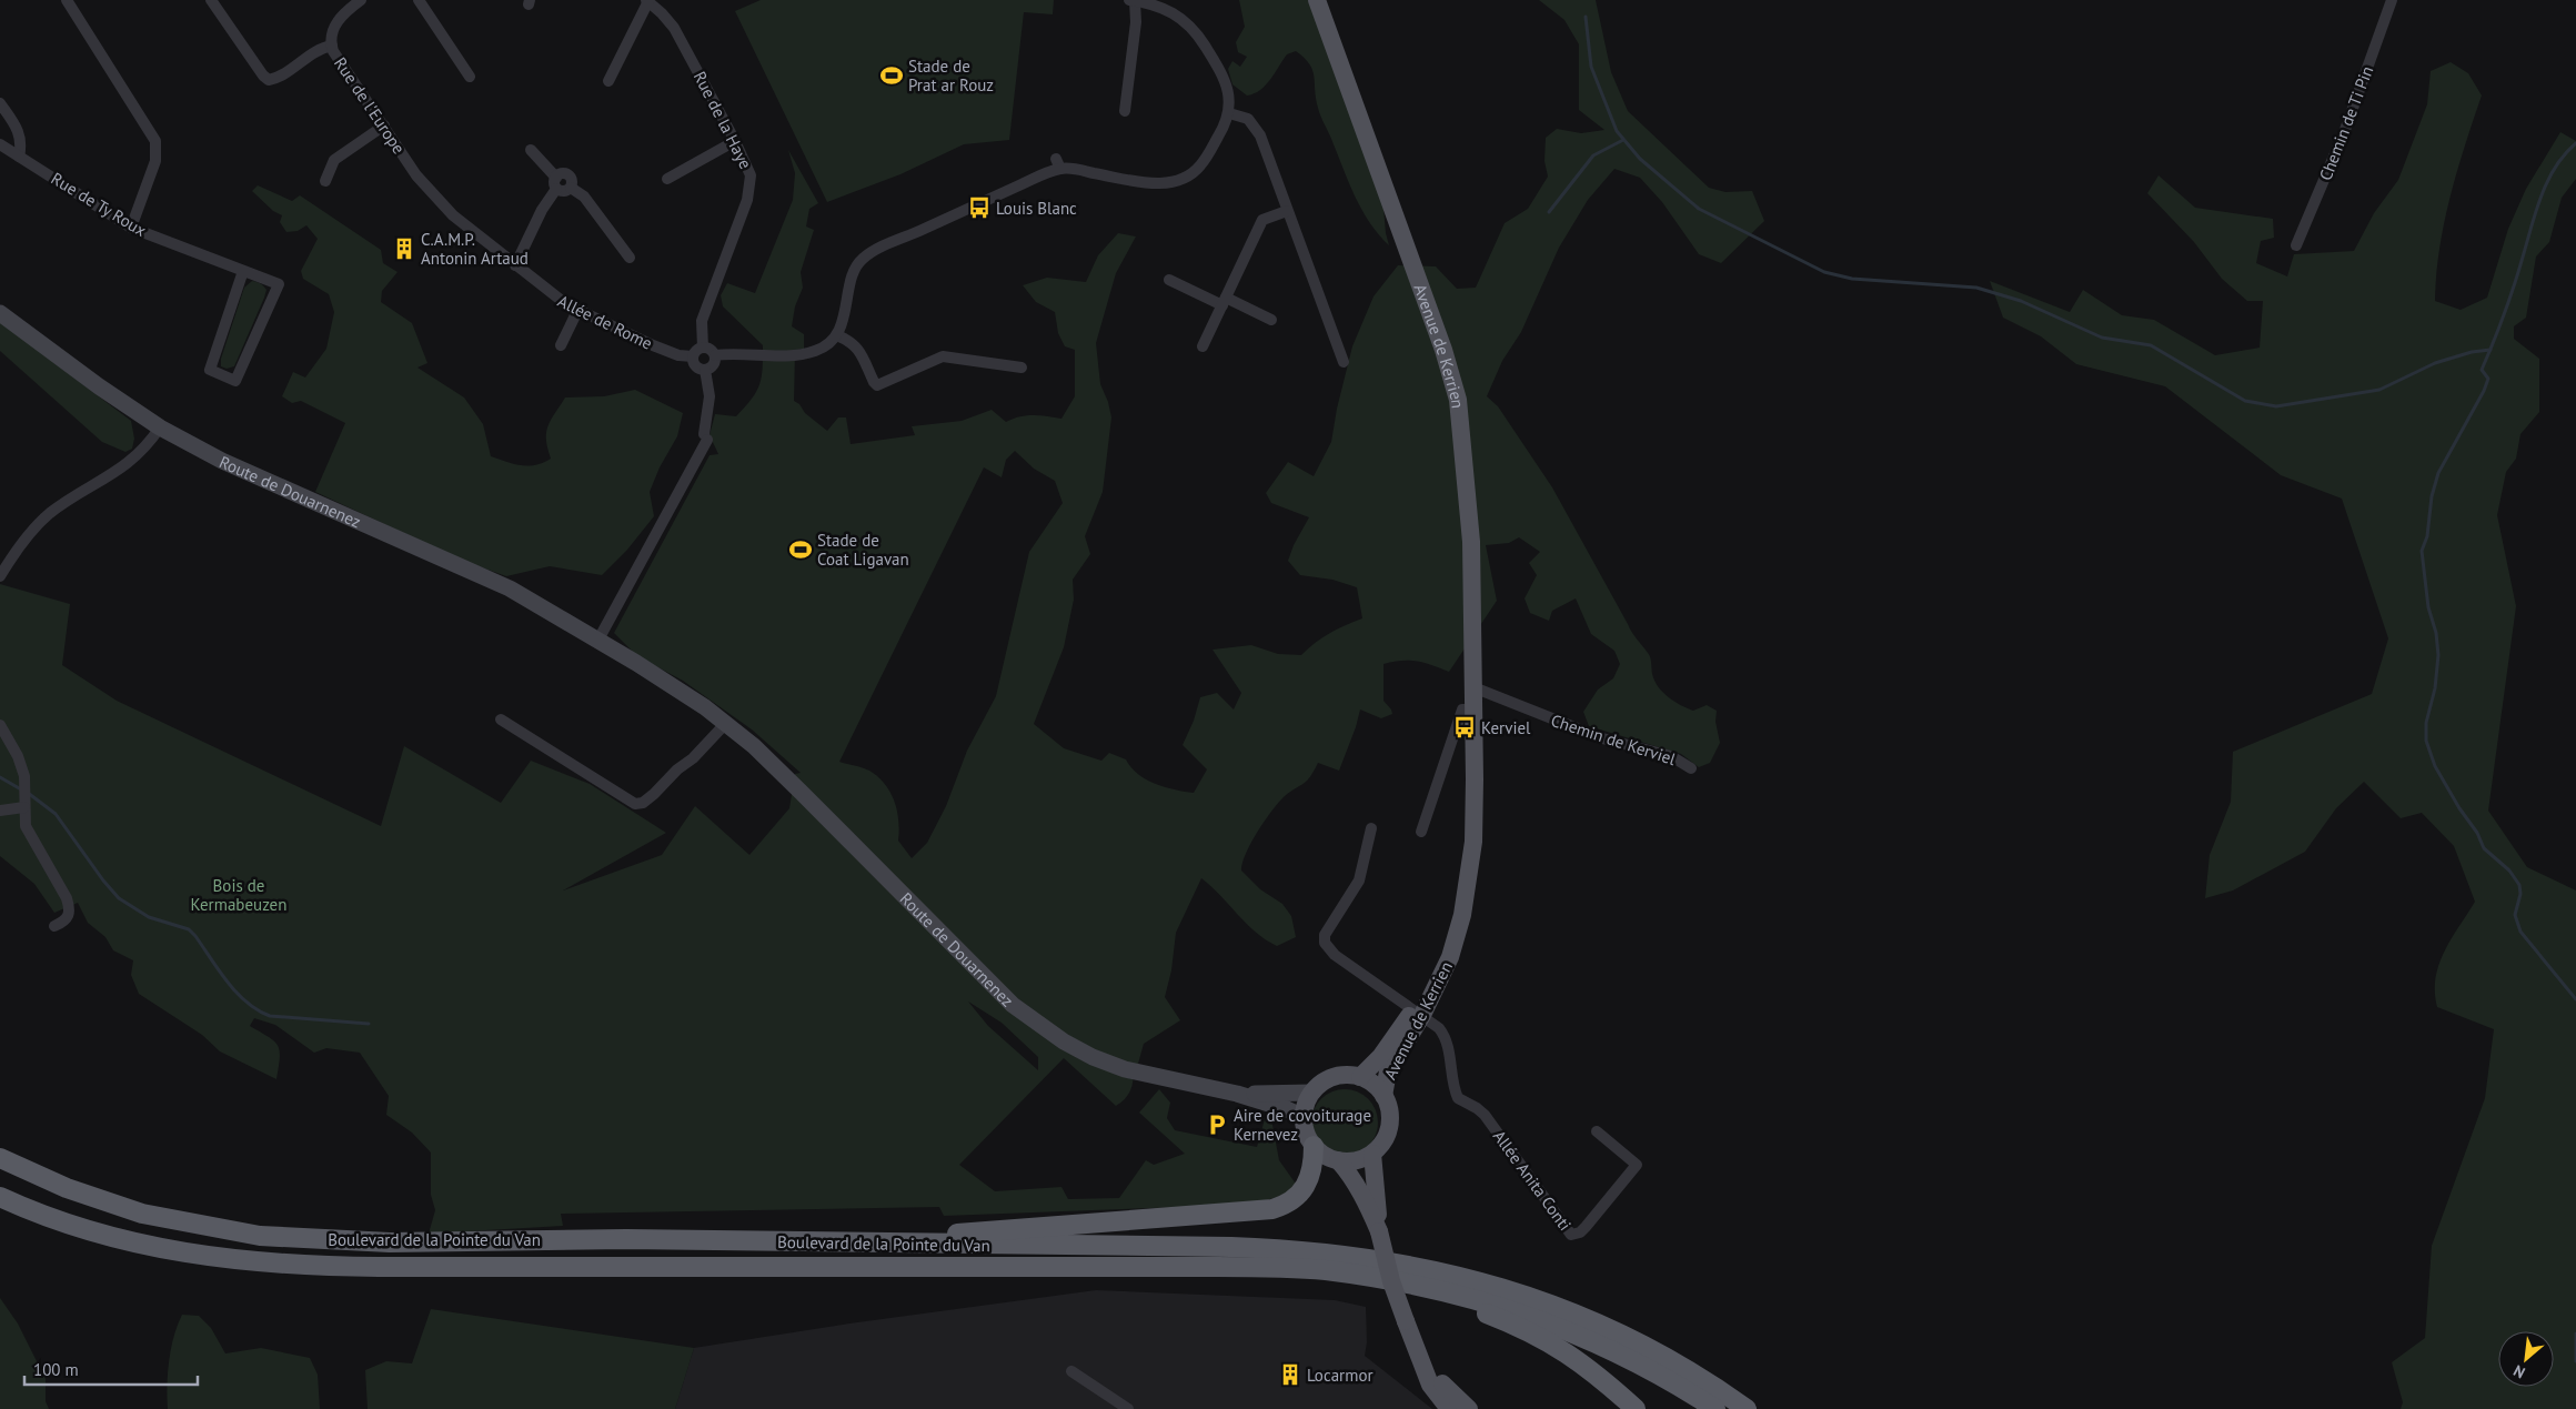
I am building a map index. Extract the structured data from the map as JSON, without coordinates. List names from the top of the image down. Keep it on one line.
{"streets":{"highway":["Boulevard de la Pointe du Van"],"main road":["Avenue de Kerrien","Route de Douarnenez"],"street":["Rue de l'Europe","Rue de la Haye","Chemin de Ti Pin","Rue de Ty Roux","Allée de Rome","Chemin de Kerviel","Allée Anita Conti"]},"crossings":[["Rue de l'Europe","Allée de Rome"],["Rue de la Haye","Allée de Rome"],["Avenue de Kerrien","Route de Douarnenez"],["Avenue de Kerrien","Chemin de Kerviel"],["Avenue de Kerrien","Allée Anita Conti"]],"parks":["Bois de Kermabeuzen"],"places":{"sports":["Stade de Prat ar Rouz","Stade de Coat Ligavan"],"bus stop":["Louis Blanc","Kerviel"],"building":["C.A.M.P. Antonin Artaud","Locarmor"],"parking":["Aire de covoiturage Kernevez"]},"scale_bar":"100 m","north":"bottom left"}
